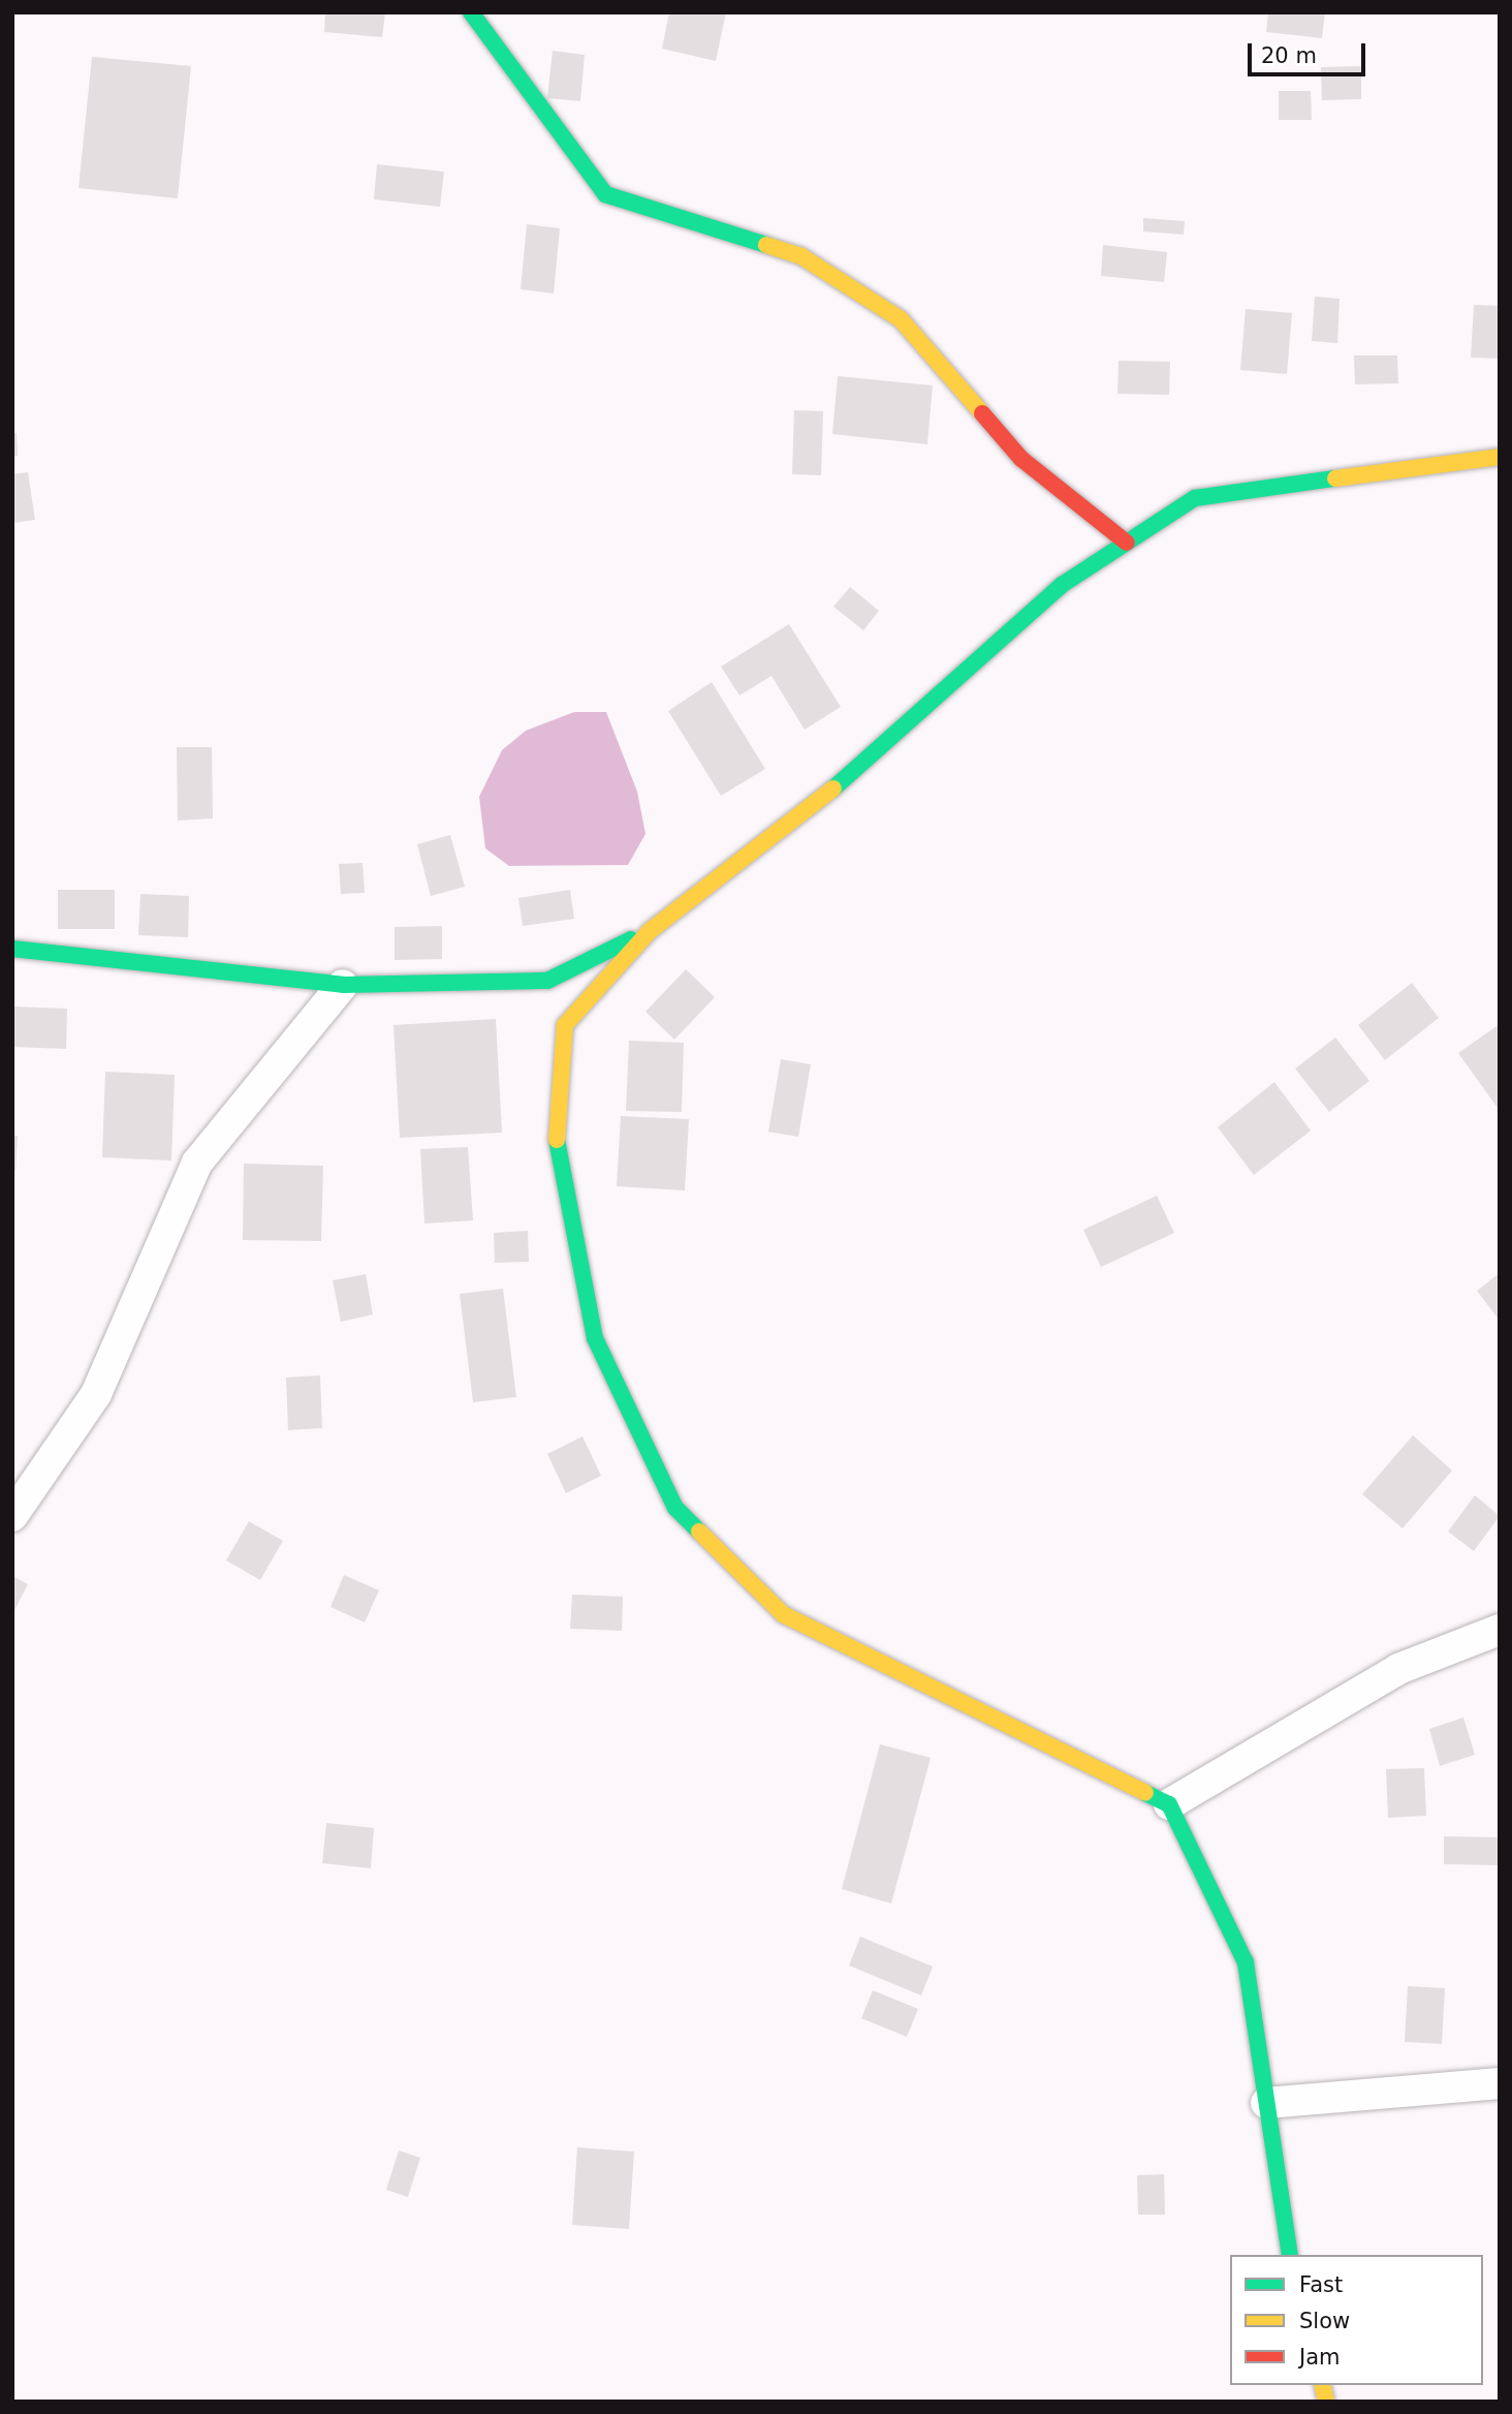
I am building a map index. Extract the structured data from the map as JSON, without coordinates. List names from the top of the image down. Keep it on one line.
{"legend":["Fast","Slow","Jam"],"scale_bar":"20 m"}
